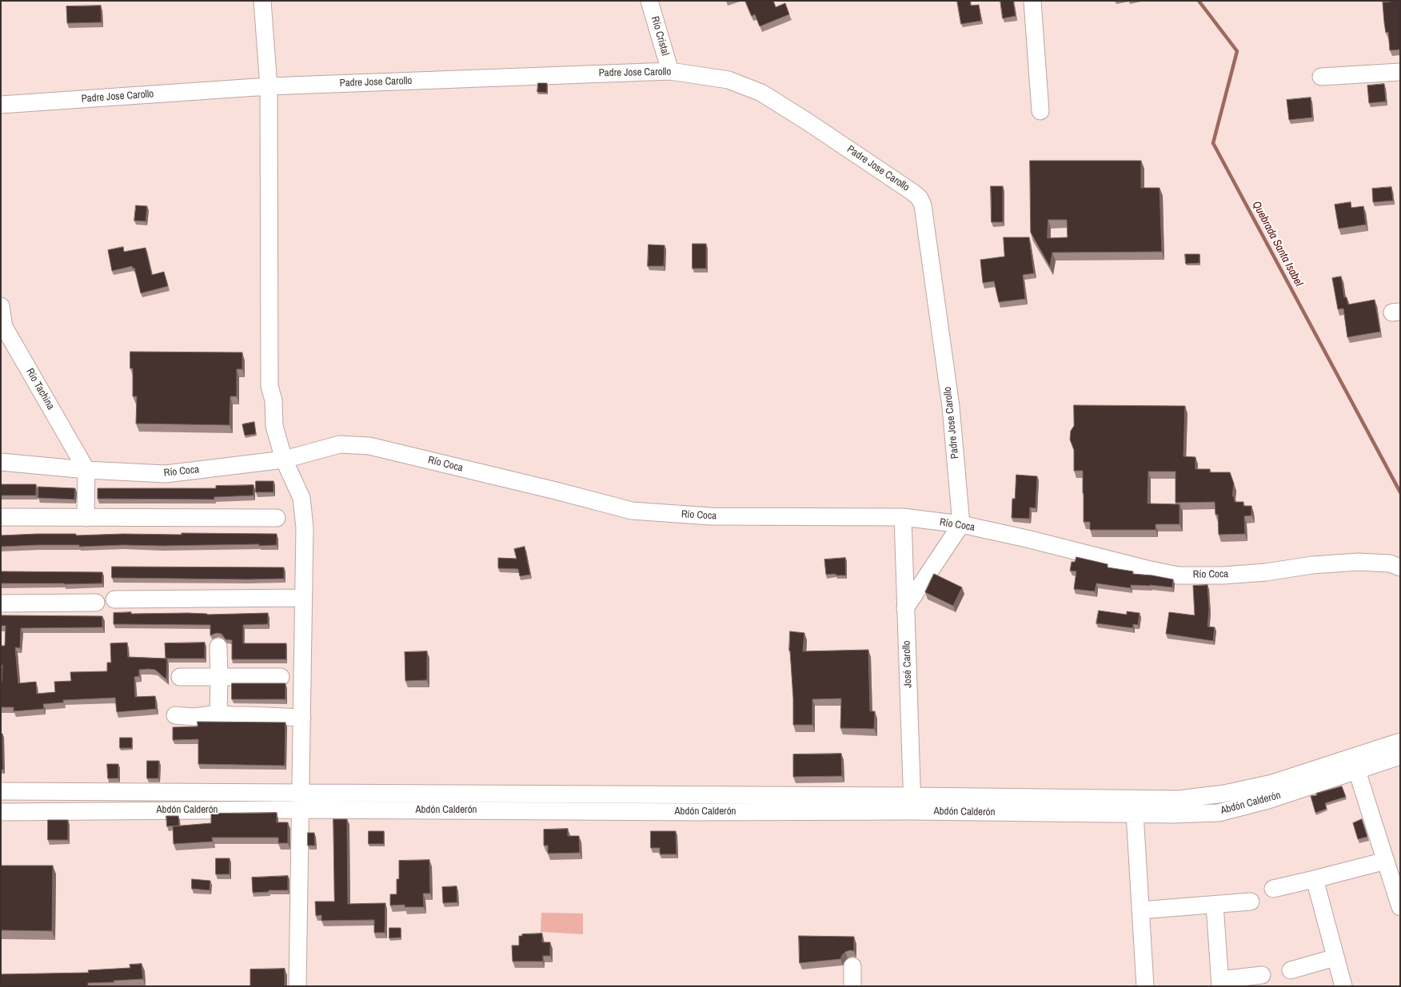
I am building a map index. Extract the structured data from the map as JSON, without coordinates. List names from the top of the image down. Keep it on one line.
{"streets":{"street":["Río Cristal","Padre Jose Carollo","Río Tachina","Río Coca","José Carollo","Abdón Calderón"]},"crossings":[["Río Cristal","Padre Jose Carollo"],["Padre Jose Carollo","Río Coca"],["Río Tachina","Río Coca"],["Río Coca","José Carollo"],["José Carollo","Abdón Calderón"]],"water":["Quebrada Santa Isabel"]}
